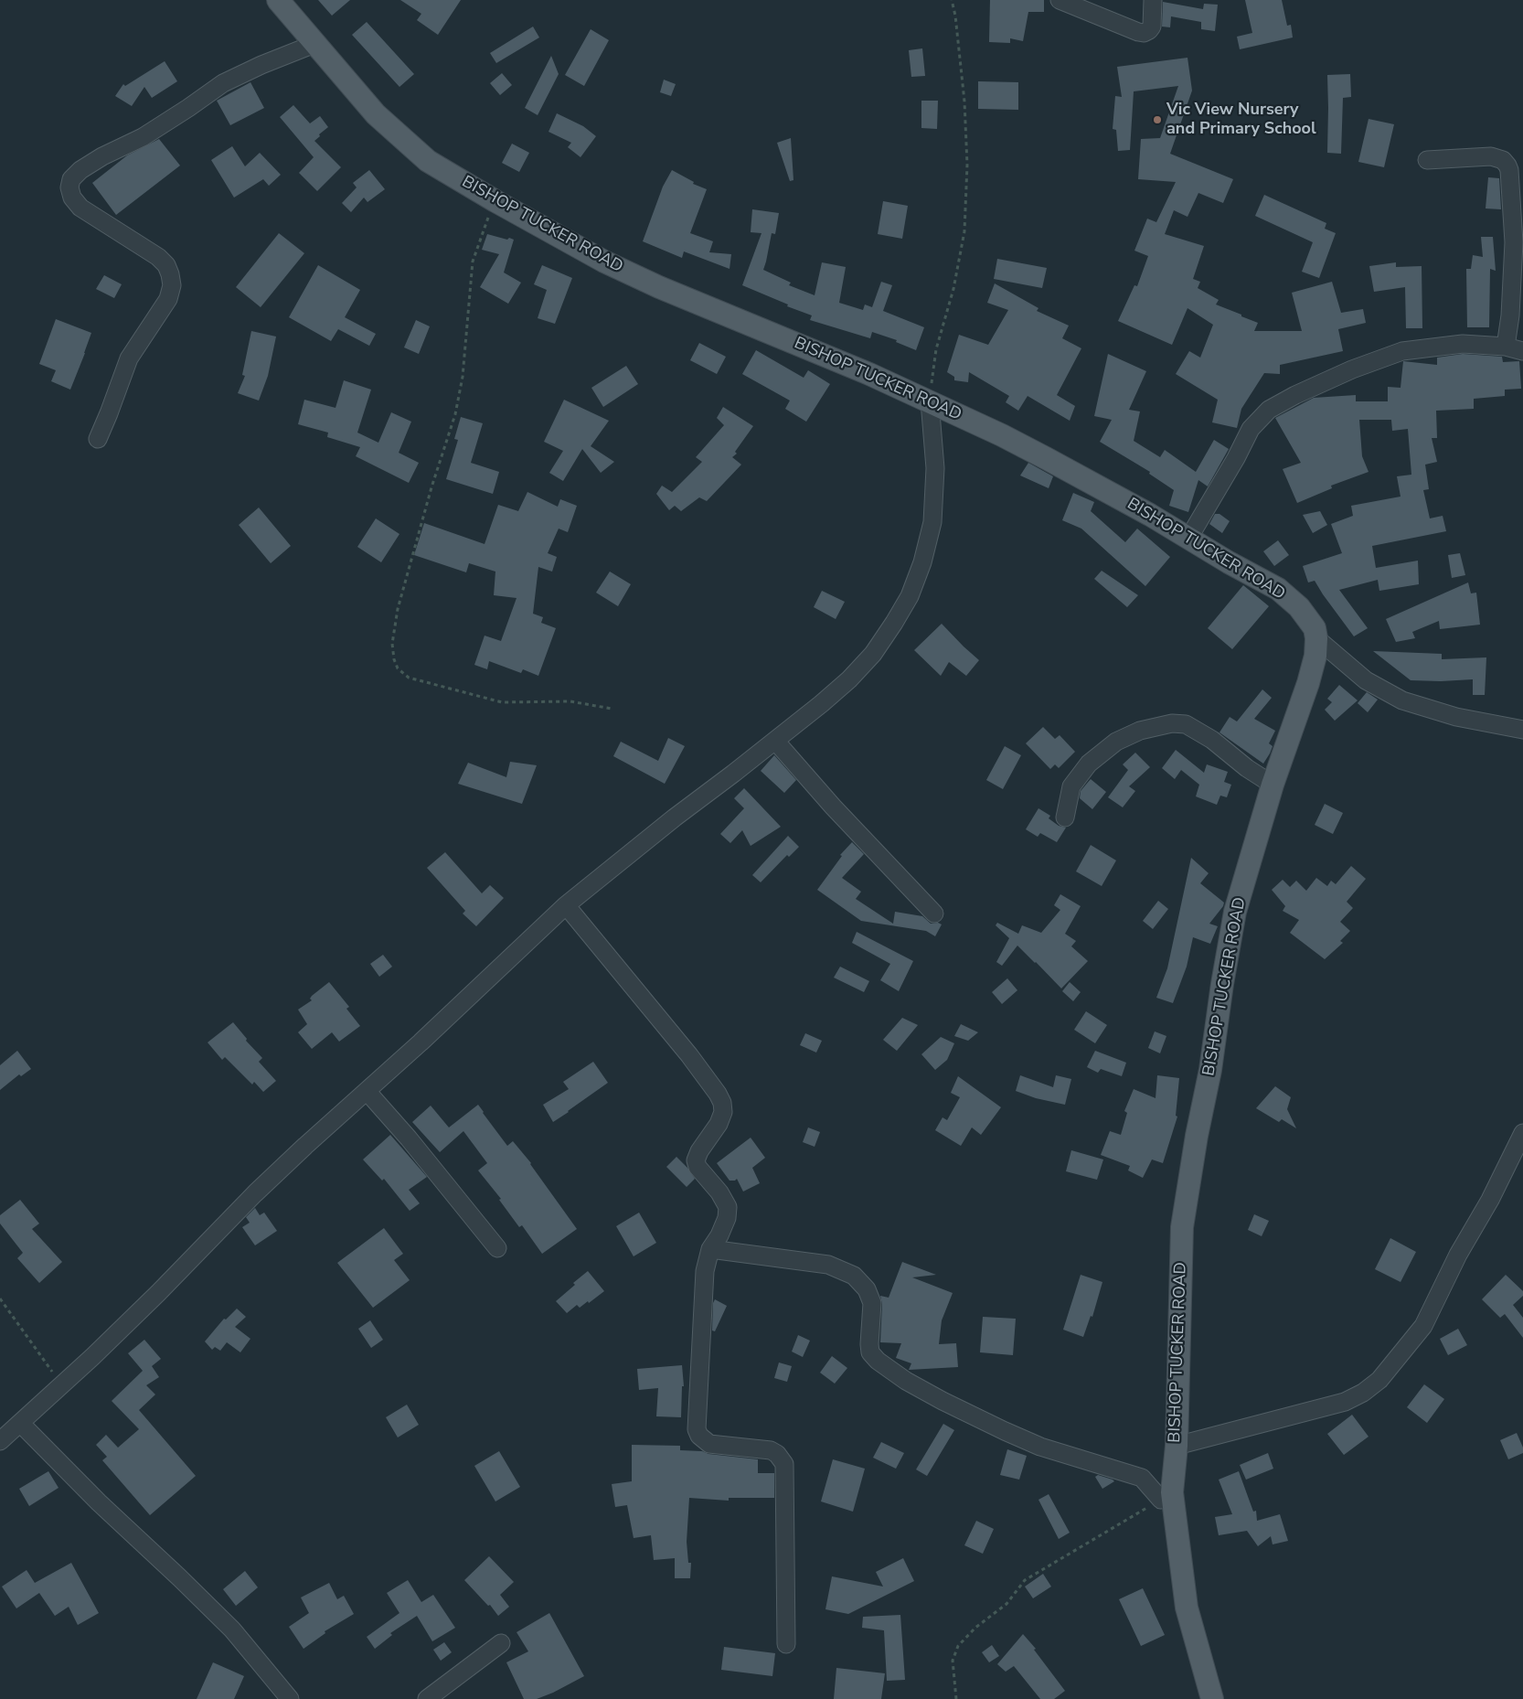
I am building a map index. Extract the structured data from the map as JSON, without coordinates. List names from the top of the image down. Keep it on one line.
{"streets":{"main road":["BISHOP TUCKER ROAD"]},"places":["Vic View Nursery and Primary School"]}
